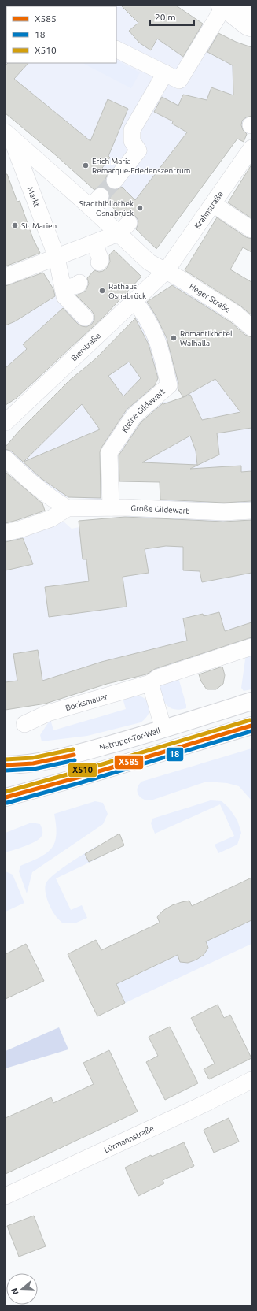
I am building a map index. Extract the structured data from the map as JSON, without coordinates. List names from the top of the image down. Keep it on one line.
{"streets":{"main road":["Natruper-Tor-Wall"],"street":["Markt","Krahnstraße","Heger Straße","Bierstraße","Kleine Gildewart","Große Gildewart","Bocksmauer","Lürmannstraße"]},"crossings":[["Markt","Krahnstraße"],["Markt","Heger Straße"],["Markt","Bierstraße"],["Krahnstraße","Heger Straße"],["Krahnstraße","Bierstraße"],["Heger Straße","Bierstraße"],["Bierstraße","Kleine Gildewart"],["Kleine Gildewart","Große Gildewart"]],"places":["Erich Maria Remarque-Friedenszentrum","Stadtbibliothek Osnabrück","St. Marien","Rathaus Osnabrück","Romantikhotel Walhalla"],"lines":["transit line X510","transit line X585","transit line 18"],"legend":["X585","18","X510"],"scale_bar":"20 m","north":"left"}
